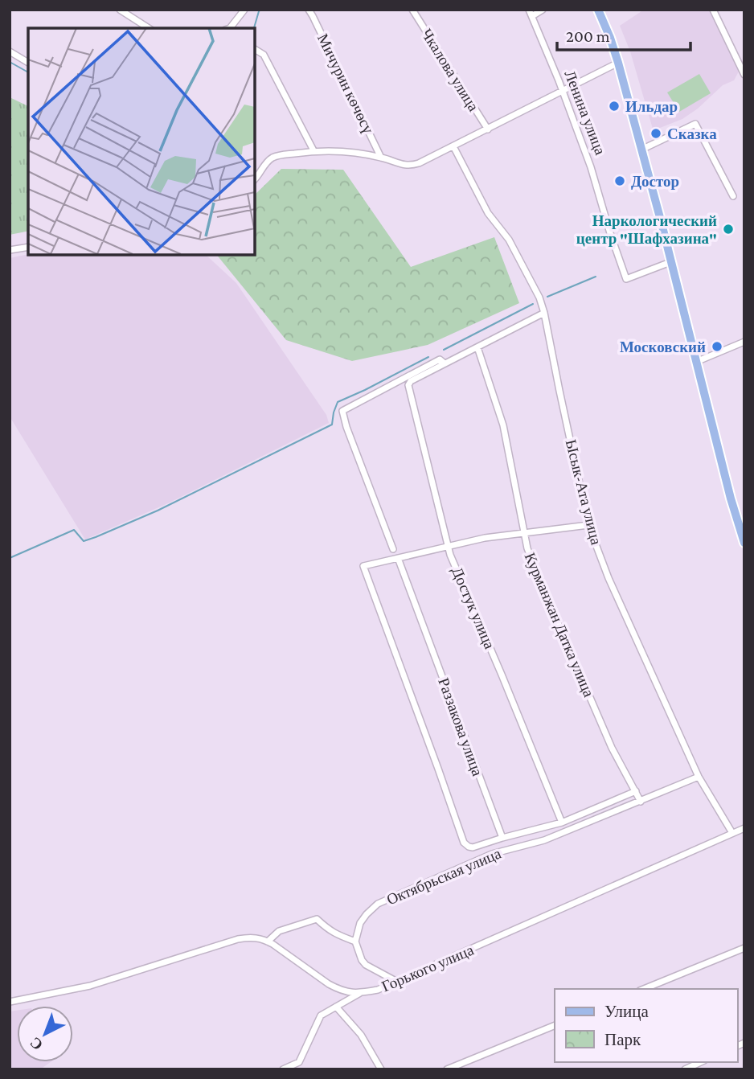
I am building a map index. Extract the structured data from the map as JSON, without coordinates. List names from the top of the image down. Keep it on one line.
{"streets":{"street":["Чкалова улица","Мичурин көчөсү","Ленина улица","Ысык-Ата улица","Достук улица","Курманжан Датка улица","Раззакова улица","Октябрьская улица","Горького улица"]},"crossings":[["Ысык-Ата улица","Горького улица"],["Курманжан Датка улица","Октябрьская улица"]],"places":["Ильдар","Сказка","Достор","Наркологический центр \"Шафхазина\"","Московский"],"legend":["Улица","Парк"],"scale_bar":"200 m","north":"bottom left"}
